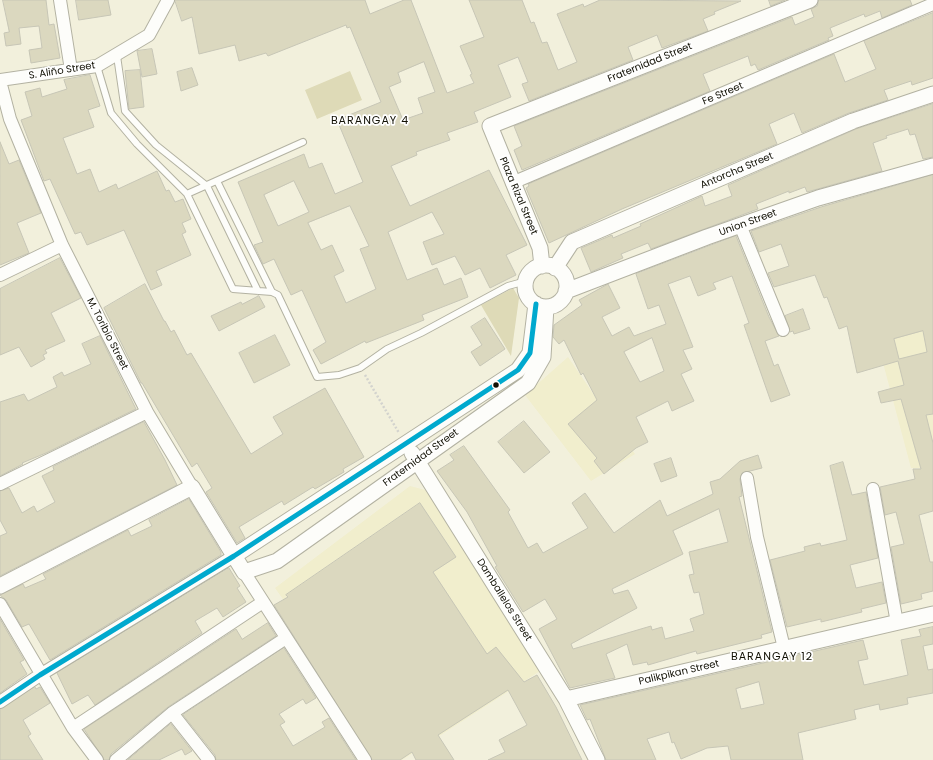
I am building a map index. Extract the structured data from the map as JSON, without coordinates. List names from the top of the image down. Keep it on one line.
{"streets":{"street":["Fraternidad Street","S. Aliño Street","Fe Street","Antorcha Street","Plaza Rizal Street","Union Street","M. Toribio Street","Damballelos Street","Palikpikan Street"]},"crossings":[["Fraternidad Street","Antorcha Street"],["Fraternidad Street","Plaza Rizal Street"],["Fraternidad Street","Union Street"],["Fraternidad Street","M. Toribio Street"],["Fraternidad Street","Damballelos Street"],["S. Aliño Street","M. Toribio Street"],["Fe Street","Plaza Rizal Street"],["Antorcha Street","Plaza Rizal Street"],["Antorcha Street","Union Street"],["Plaza Rizal Street","Union Street"],["Damballelos Street","Palikpikan Street"]],"districts":["BARANGAY 4","BARANGAY 12"]}
